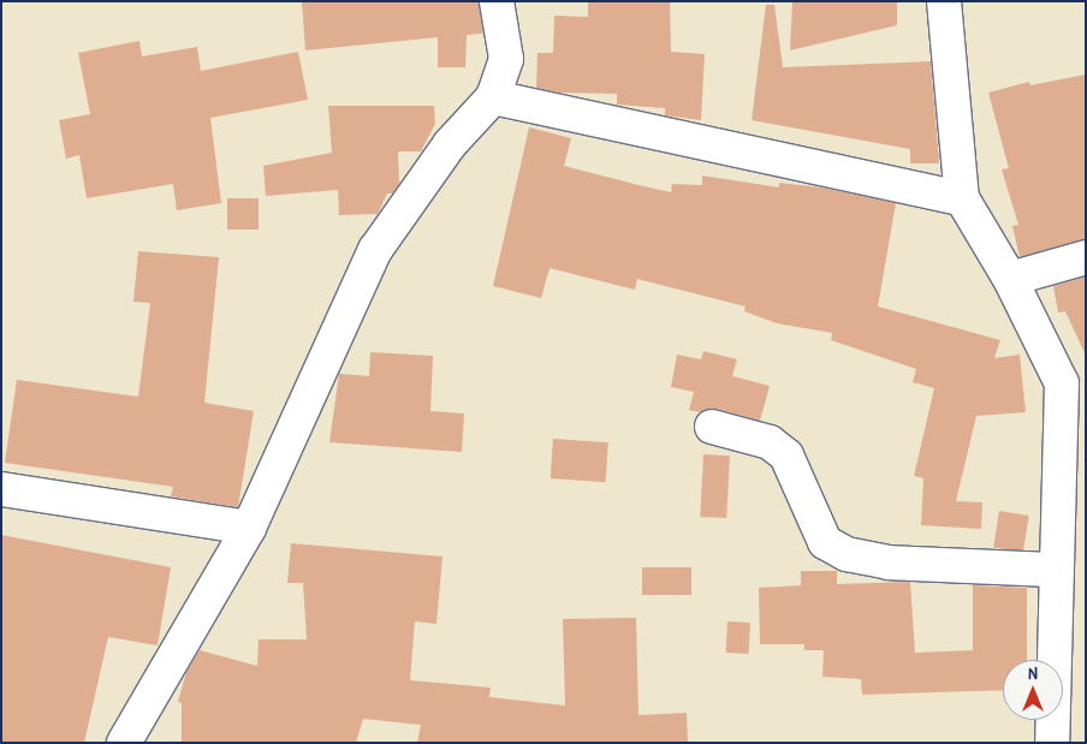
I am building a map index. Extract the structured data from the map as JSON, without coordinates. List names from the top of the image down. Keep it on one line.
{"north":"top"}
